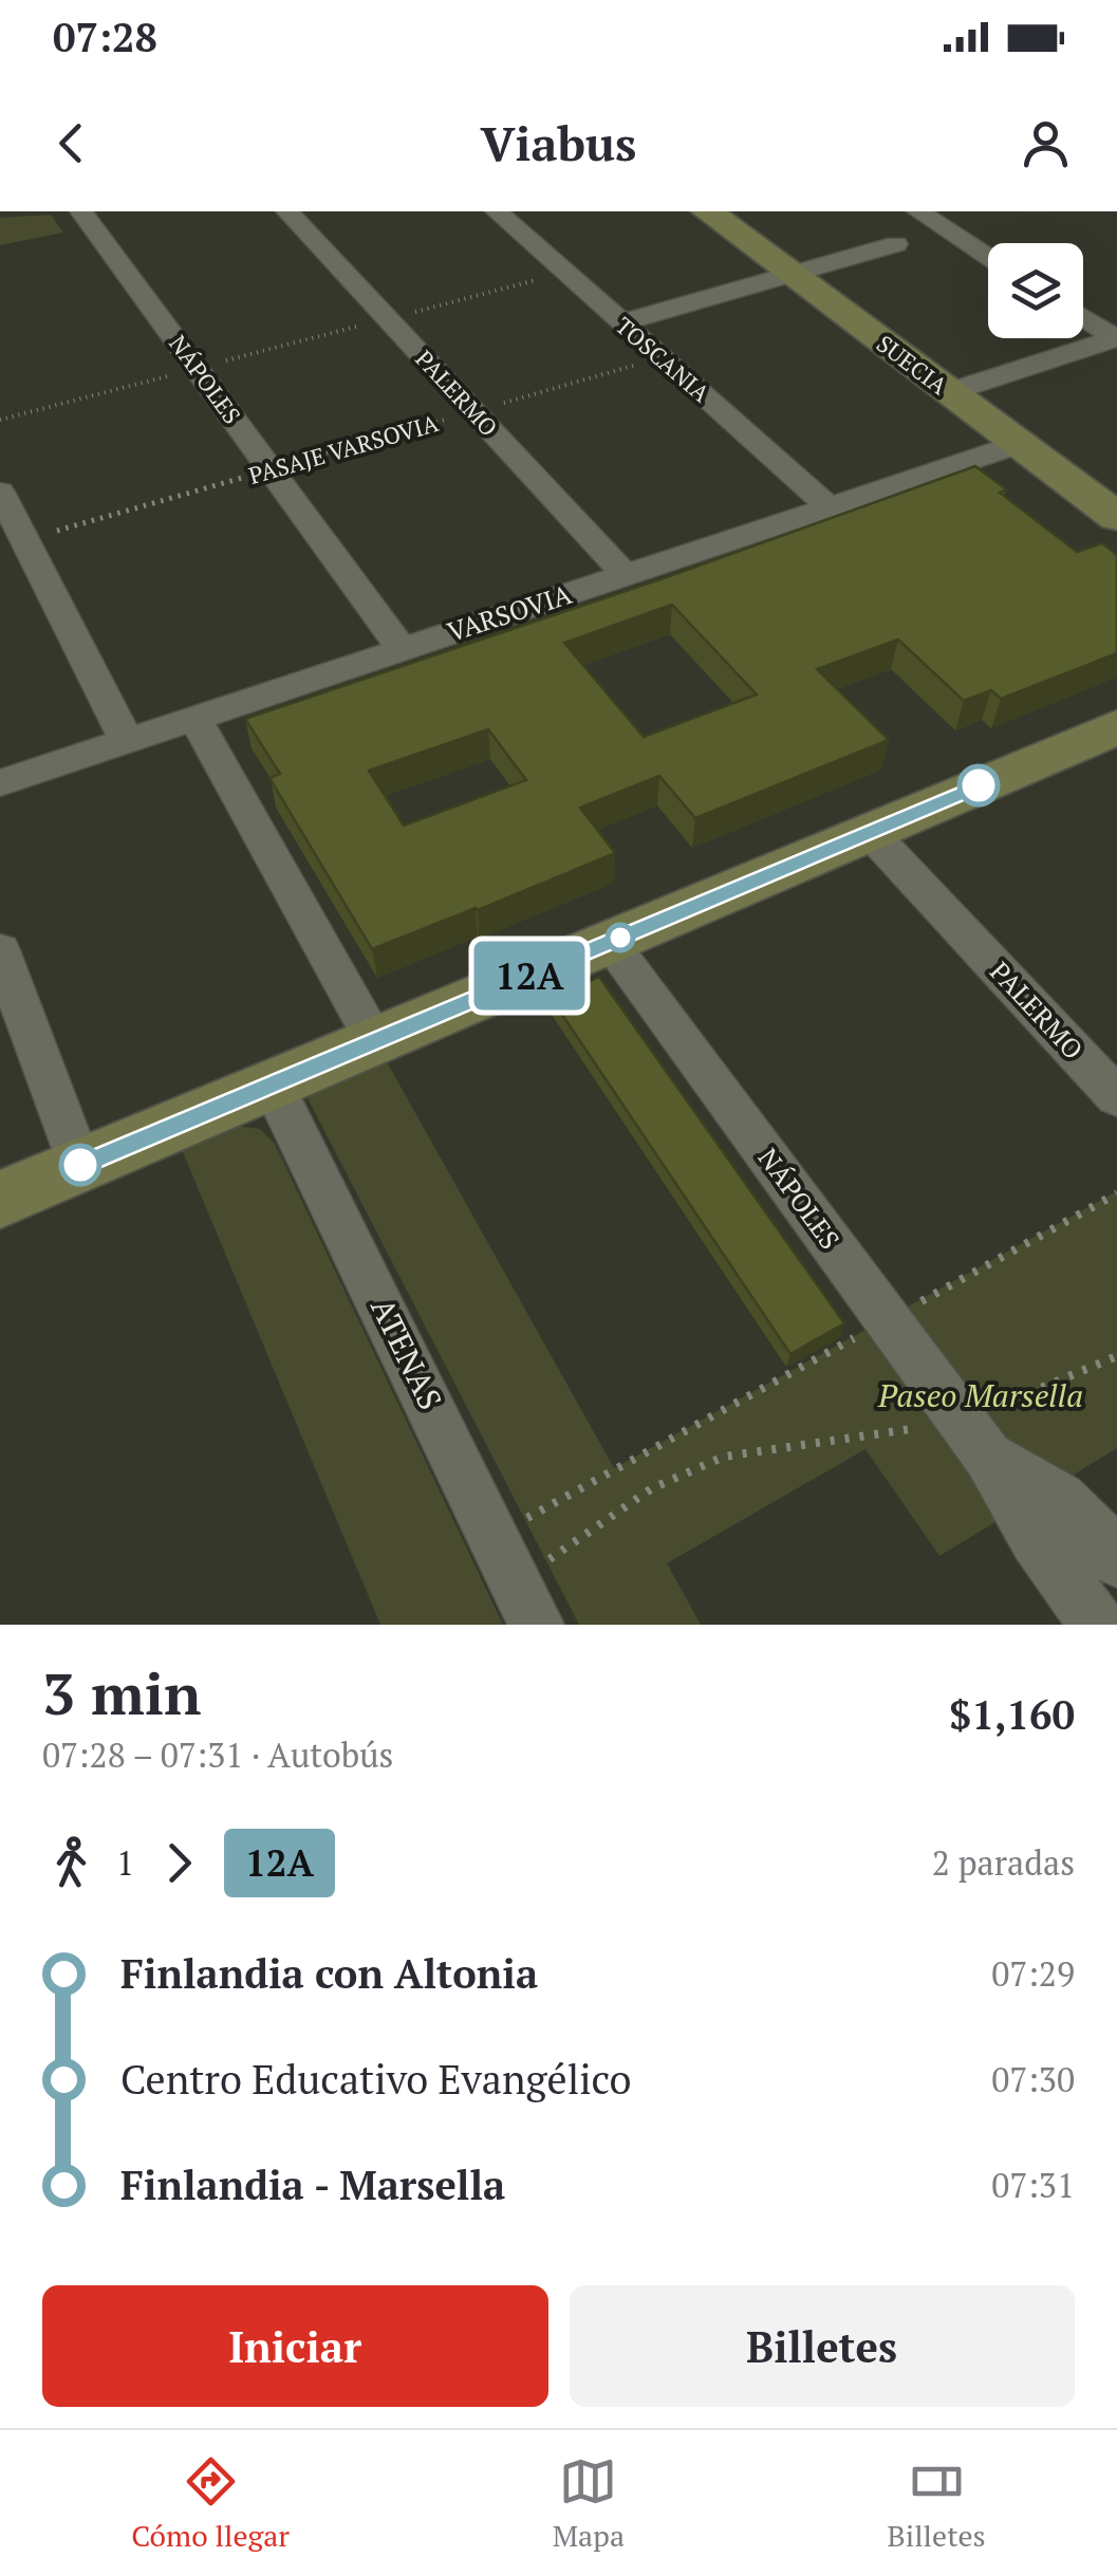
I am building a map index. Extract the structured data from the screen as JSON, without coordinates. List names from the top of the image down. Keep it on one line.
{"streets":{"street":["TOSCANIA","SUECIA","NÁPOLES","PALERMO","VARSOVIA","ATENAS"],"path":["PASAJE VARSOVIA"]},"crossings":[["TOSCANIA","PASAJE VARSOVIA"],["TOSCANIA","VARSOVIA"],["SUECIA","VARSOVIA"],["NÁPOLES","PASAJE VARSOVIA"],["NÁPOLES","VARSOVIA"],["PALERMO","PASAJE VARSOVIA"],["PALERMO","VARSOVIA"]],"parks":["Paseo Marsella"],"lines":["bus line 12A"],"page":{"status":"07:28","header":"Viabus","on_map":"12A","heading":["3 min","07:28 – 07:31 · Autobús","$1,160"],"legs":["1","12A","2 paradas"],"list":[{"name":"Finlandia con Altonia","value":"07:29"},{"name":"Centro Educativo Evangélico","value":"07:30"},{"name":"Finlandia - Marsella","value":"07:31"}],"buttons":["Iniciar","Billetes"],"tabs":["Cómo llegar","Mapa","Billetes"]}}
